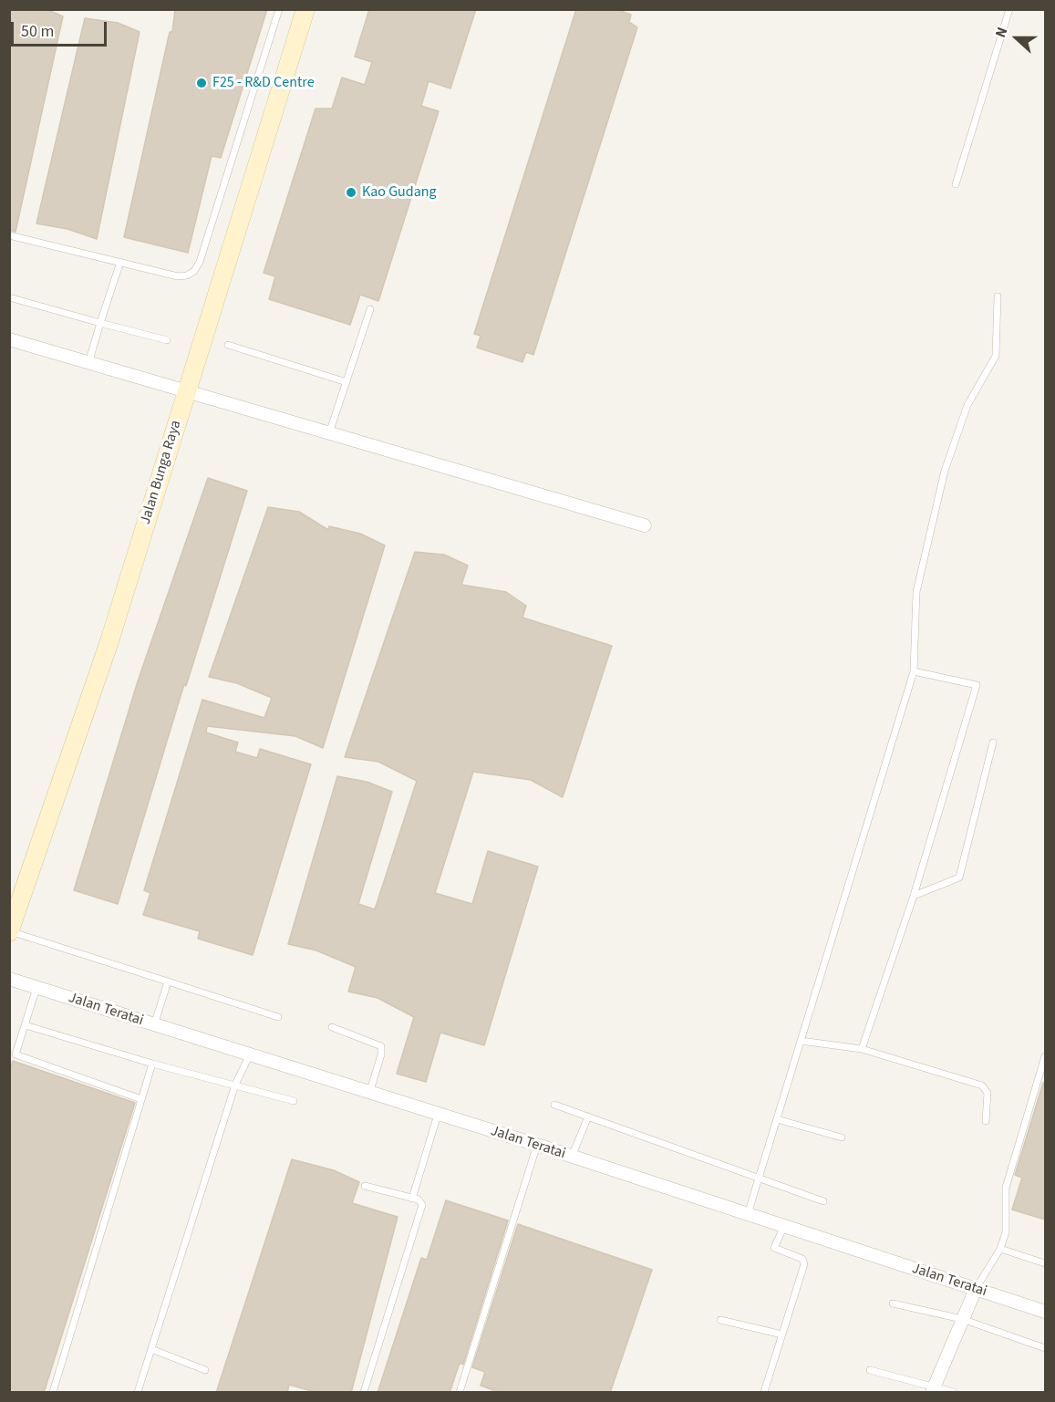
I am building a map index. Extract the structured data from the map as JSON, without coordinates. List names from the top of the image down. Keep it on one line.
{"streets":{"street":["Jalan Bunga Raya","Jalan Teratai"]},"places":["F25 - R&D Centre","Kao Gudang"],"scale_bar":"50 m","north":"left"}
